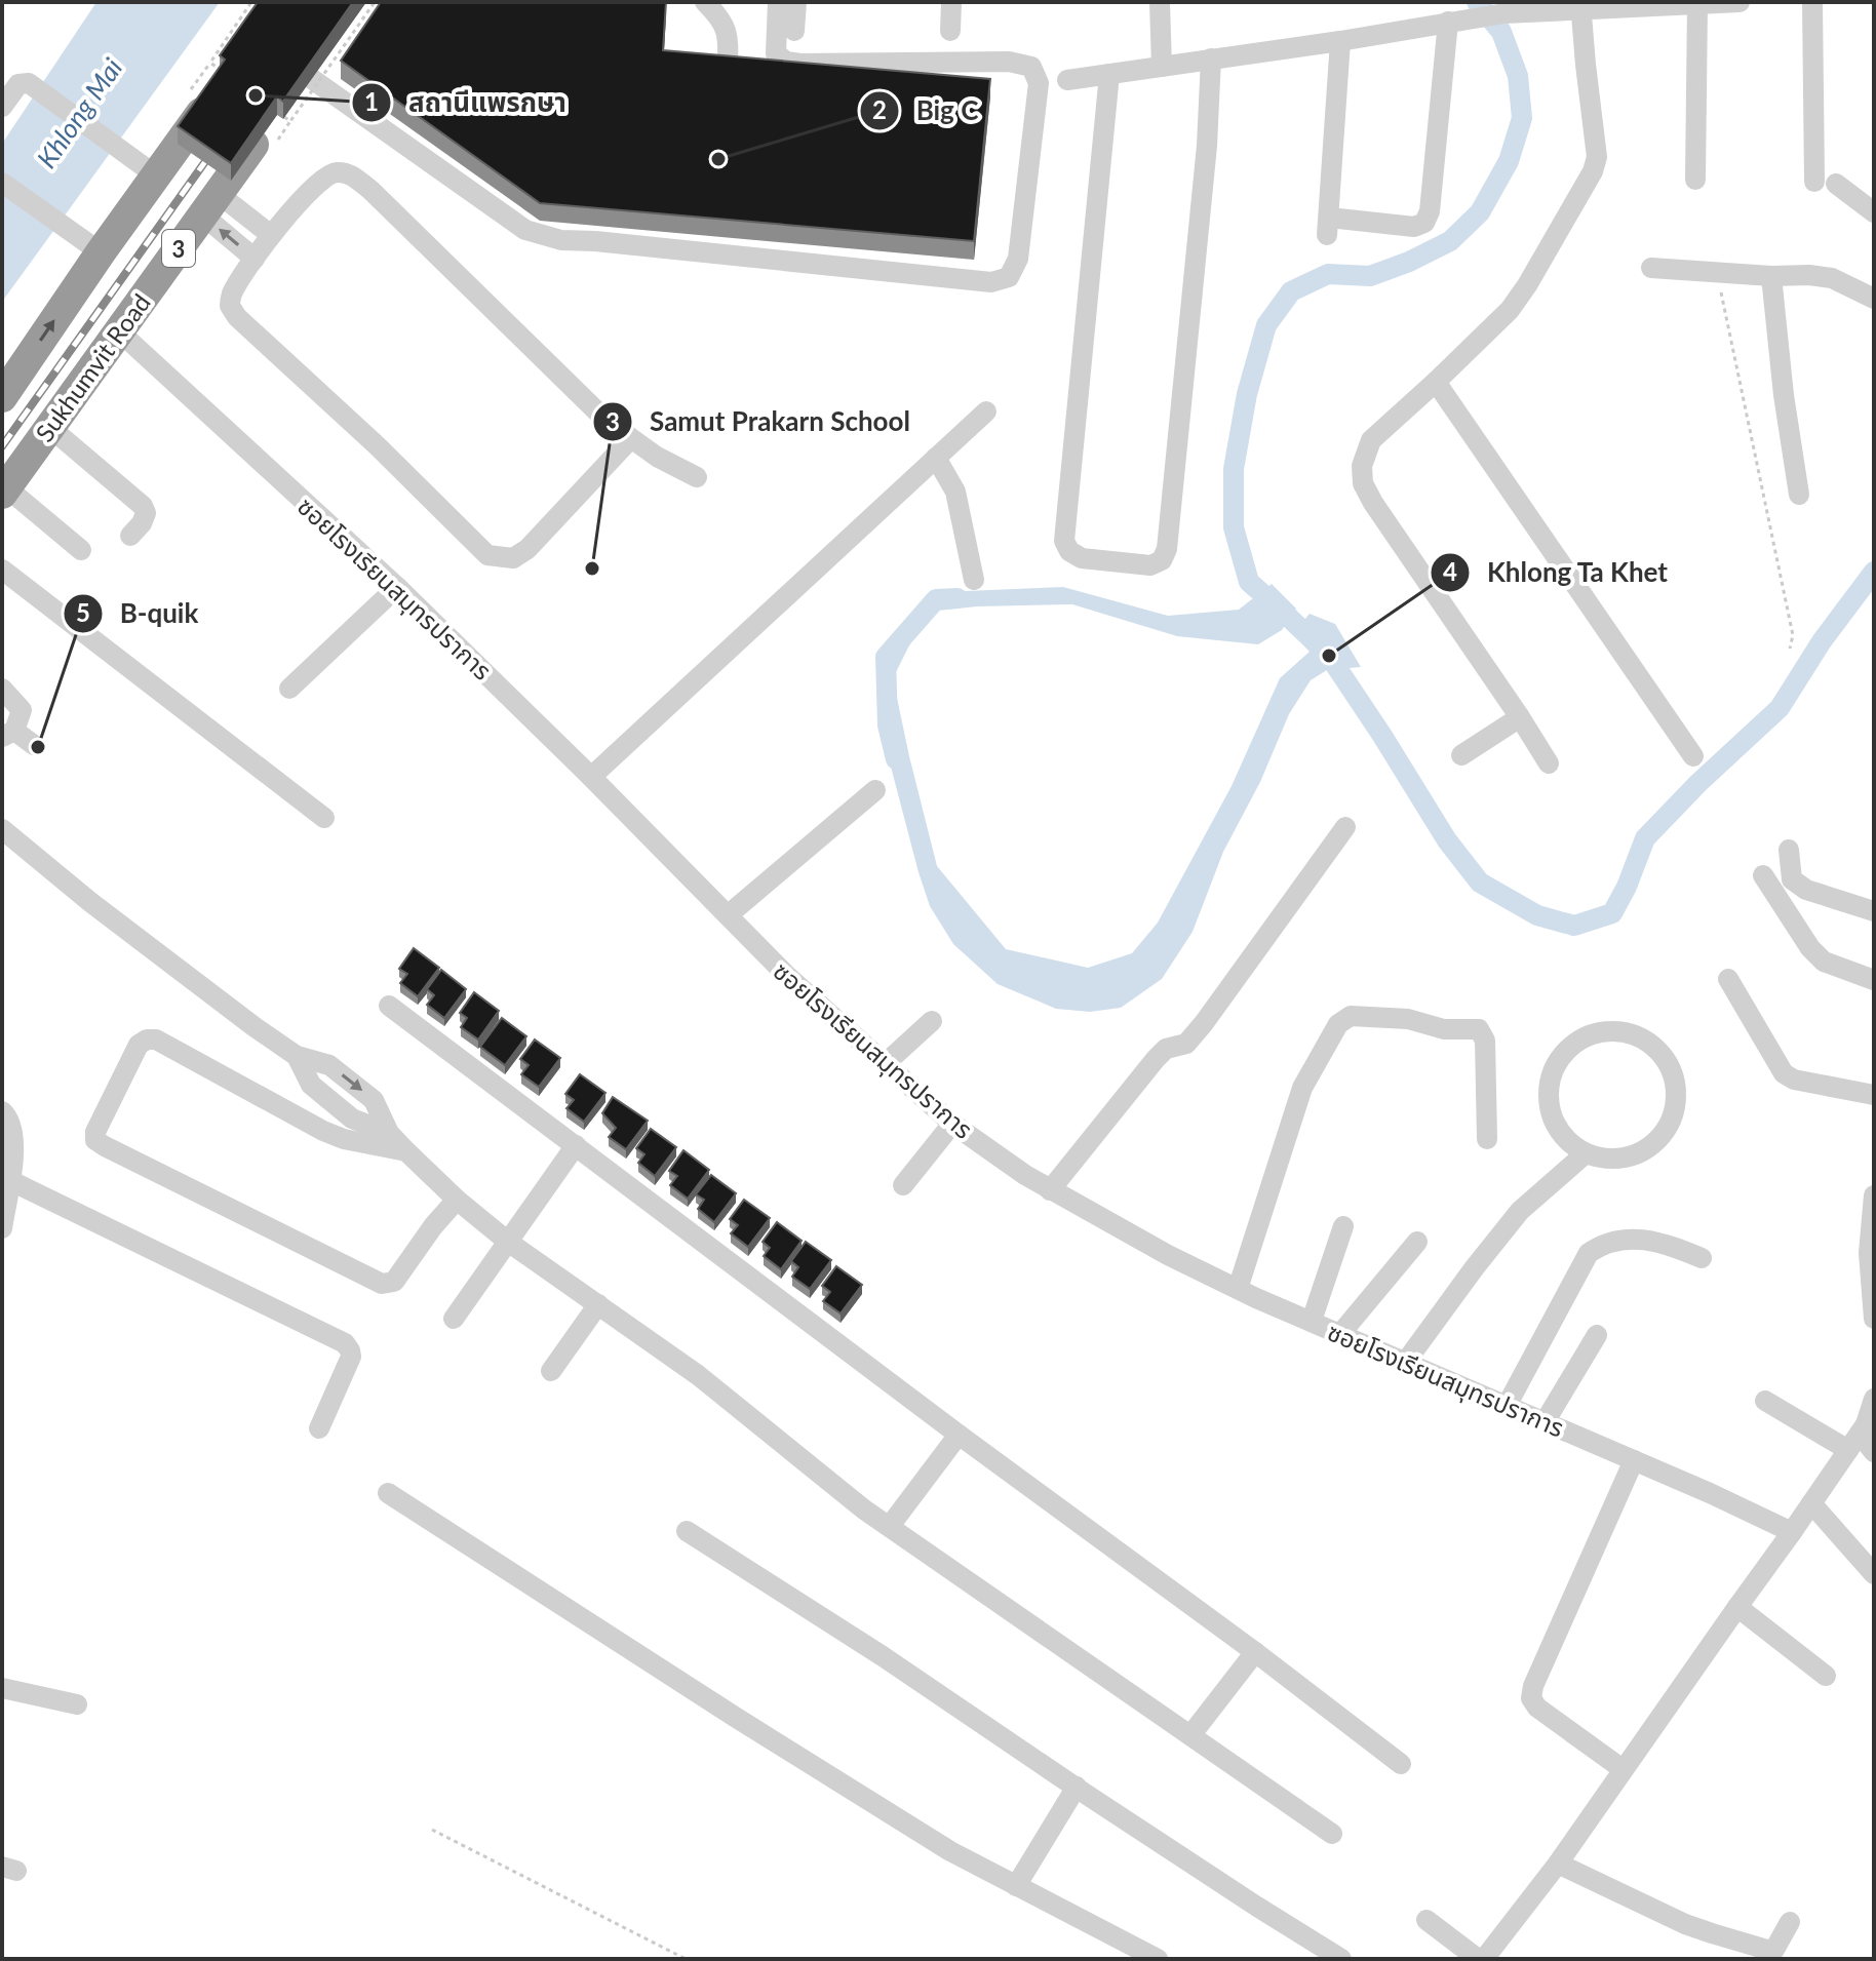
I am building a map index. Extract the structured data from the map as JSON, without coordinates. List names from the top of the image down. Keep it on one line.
{"streets":{"highway":["3","Sukhumvit Road"],"street":["ซอยโรงเรียนสมุทรปราการ"]},"crossings":[["Sukhumvit Road","ซอยโรงเรียนสมุทรปราการ"]],"water":["Khlong Mai"],"places":["สถานีแพรกษา","Big C","Samut Prakarn School","Khlong Ta Khet","B-quik"]}
